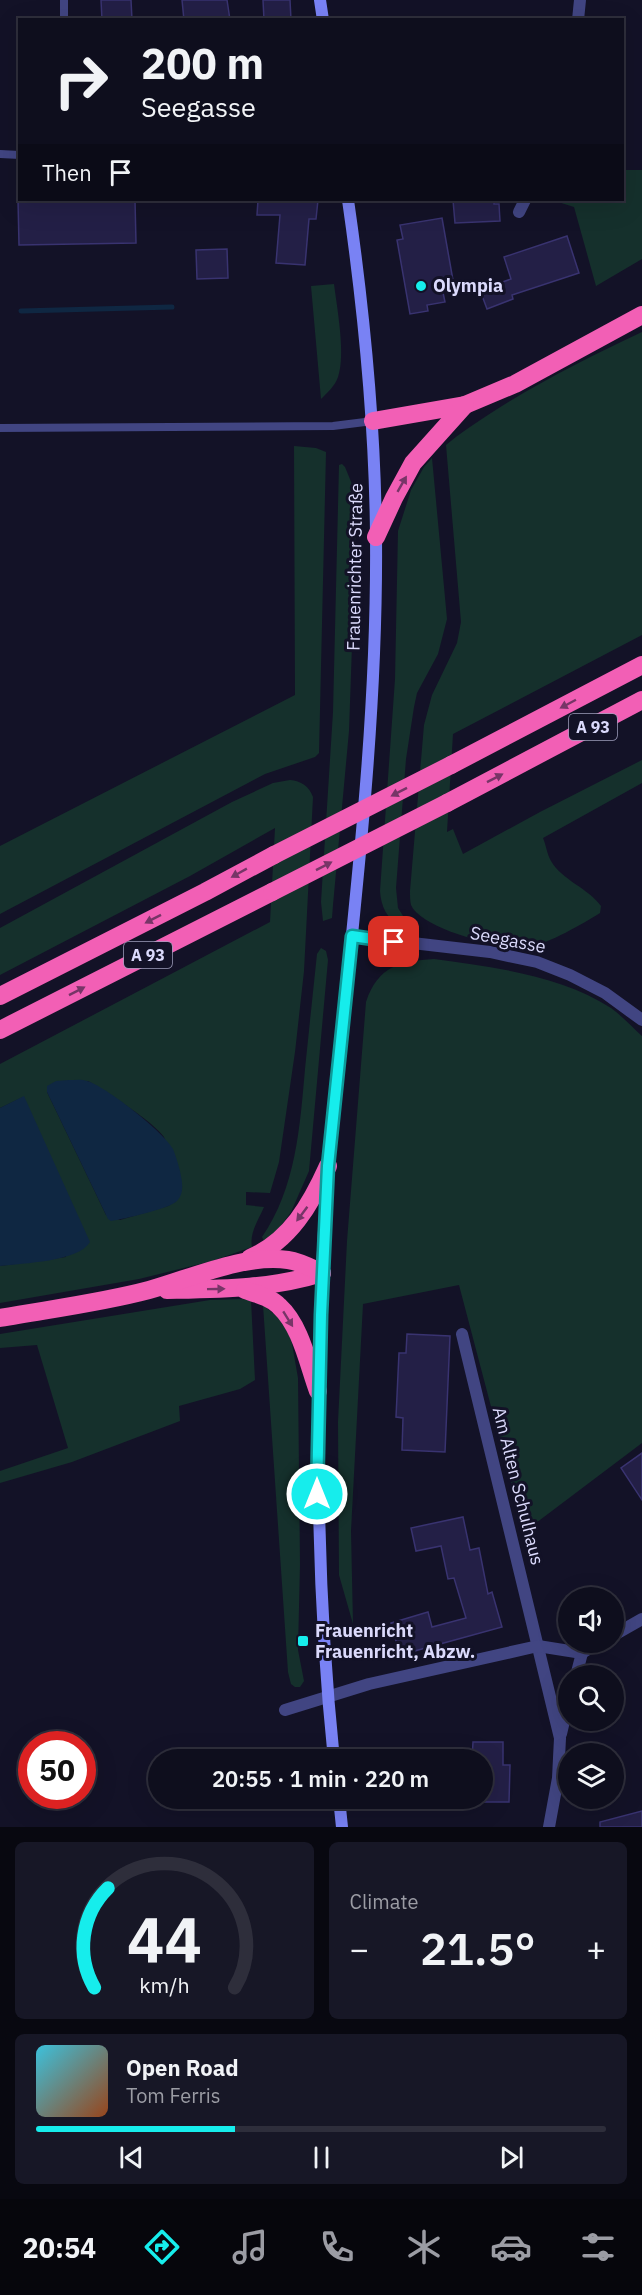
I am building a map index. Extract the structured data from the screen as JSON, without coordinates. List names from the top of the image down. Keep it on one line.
{"streets":{"highway":["A 93"],"main road":["Frauenrichter Straße"],"street":["Seegasse","Am Alten Schulhaus"]},"crossings":[["Frauenrichter Straße","Seegasse"]],"places":{"other":["Olympia"],"transit":["Frauenricht Frauenricht, Abzw."]},"page":{"turn":["200 m","Seegasse"],"then":"Then","limit":"50","trip":"20:55 · 1 min · 220 m","tile":"Climate","heat":["−","21.5°","+"],"song":["Open Road","Tom Ferris"],"tabs":"20:54","gauge":["44","km/h"]}}
